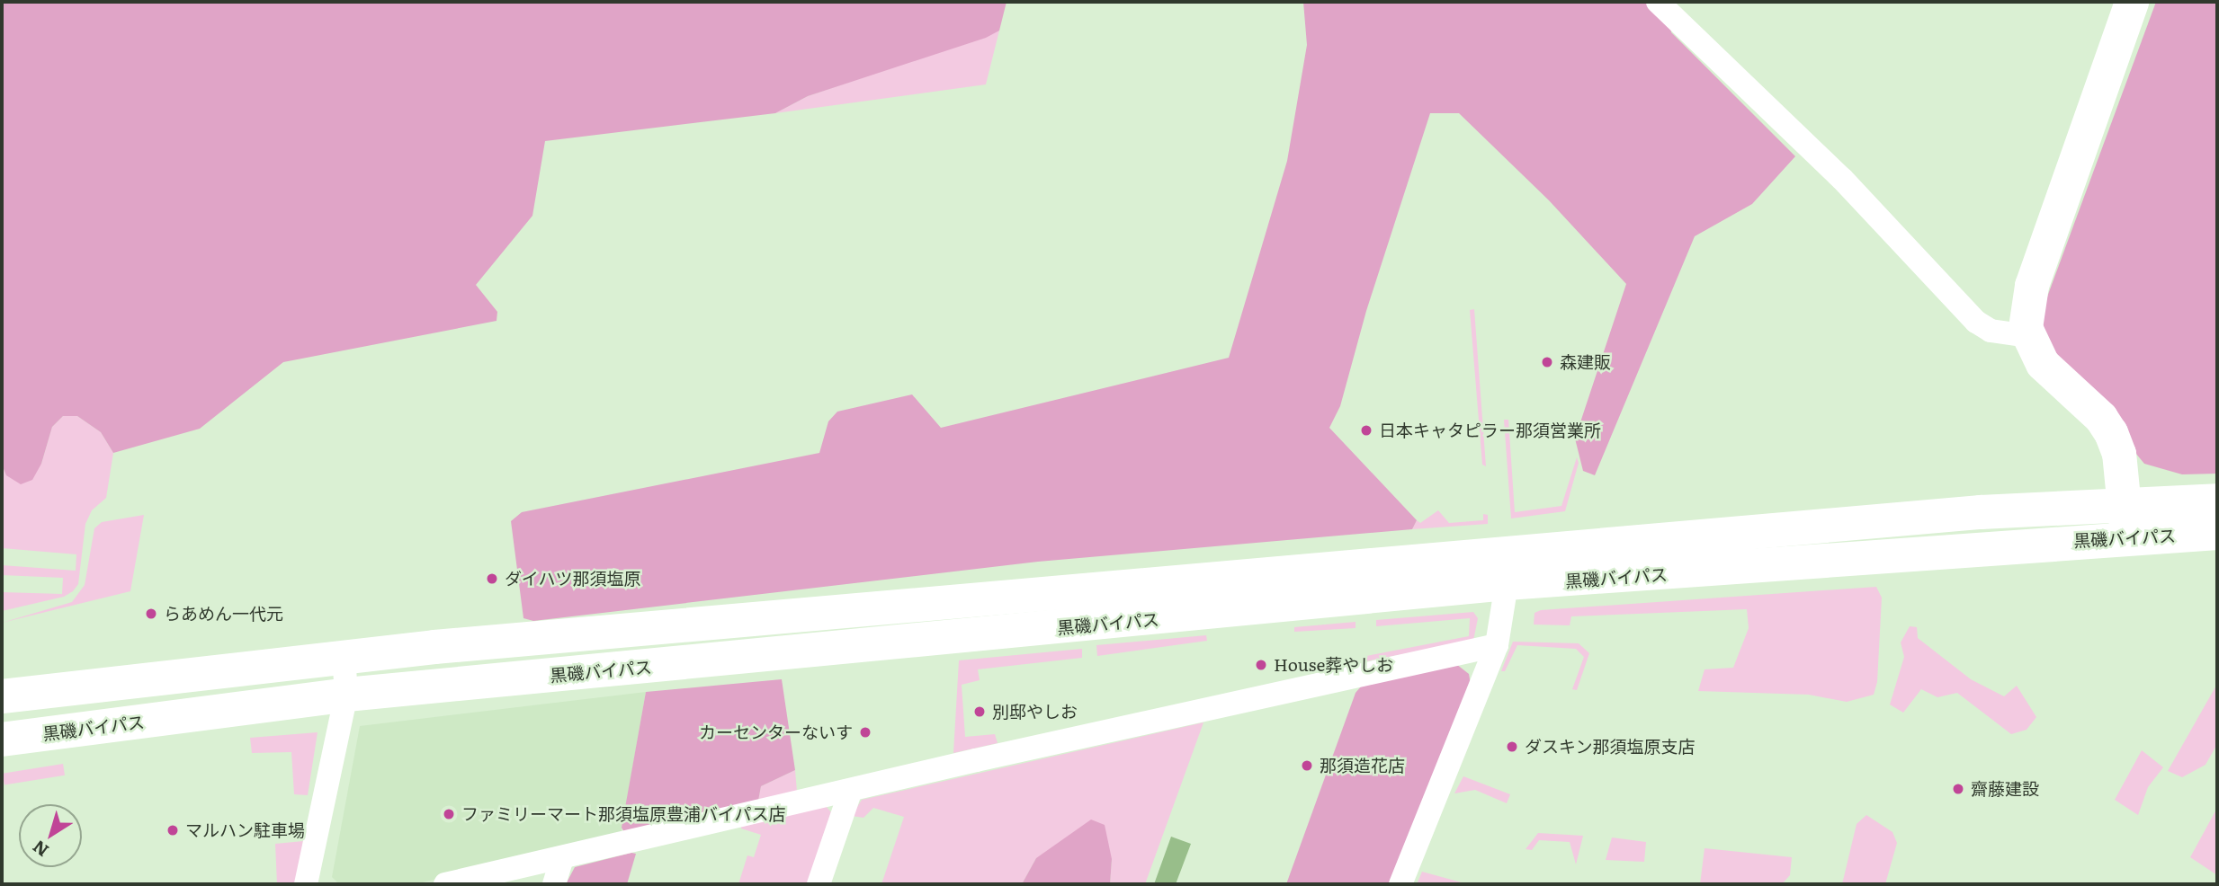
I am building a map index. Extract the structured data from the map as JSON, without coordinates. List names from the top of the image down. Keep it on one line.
{"streets":{"main road":["黒磯バイパス"]},"places":["森建販","日本キャタピラー那須営業所","ダイハツ那須塩原","らあめん一代元","House葬やしお","別邸やしお","カーセンターないす","ダスキン那須塩原支店","那須造花店","齋藤建設","ファミリーマート那須塩原豊浦バイパス店","マルハン駐車場"],"north":"bottom left"}
